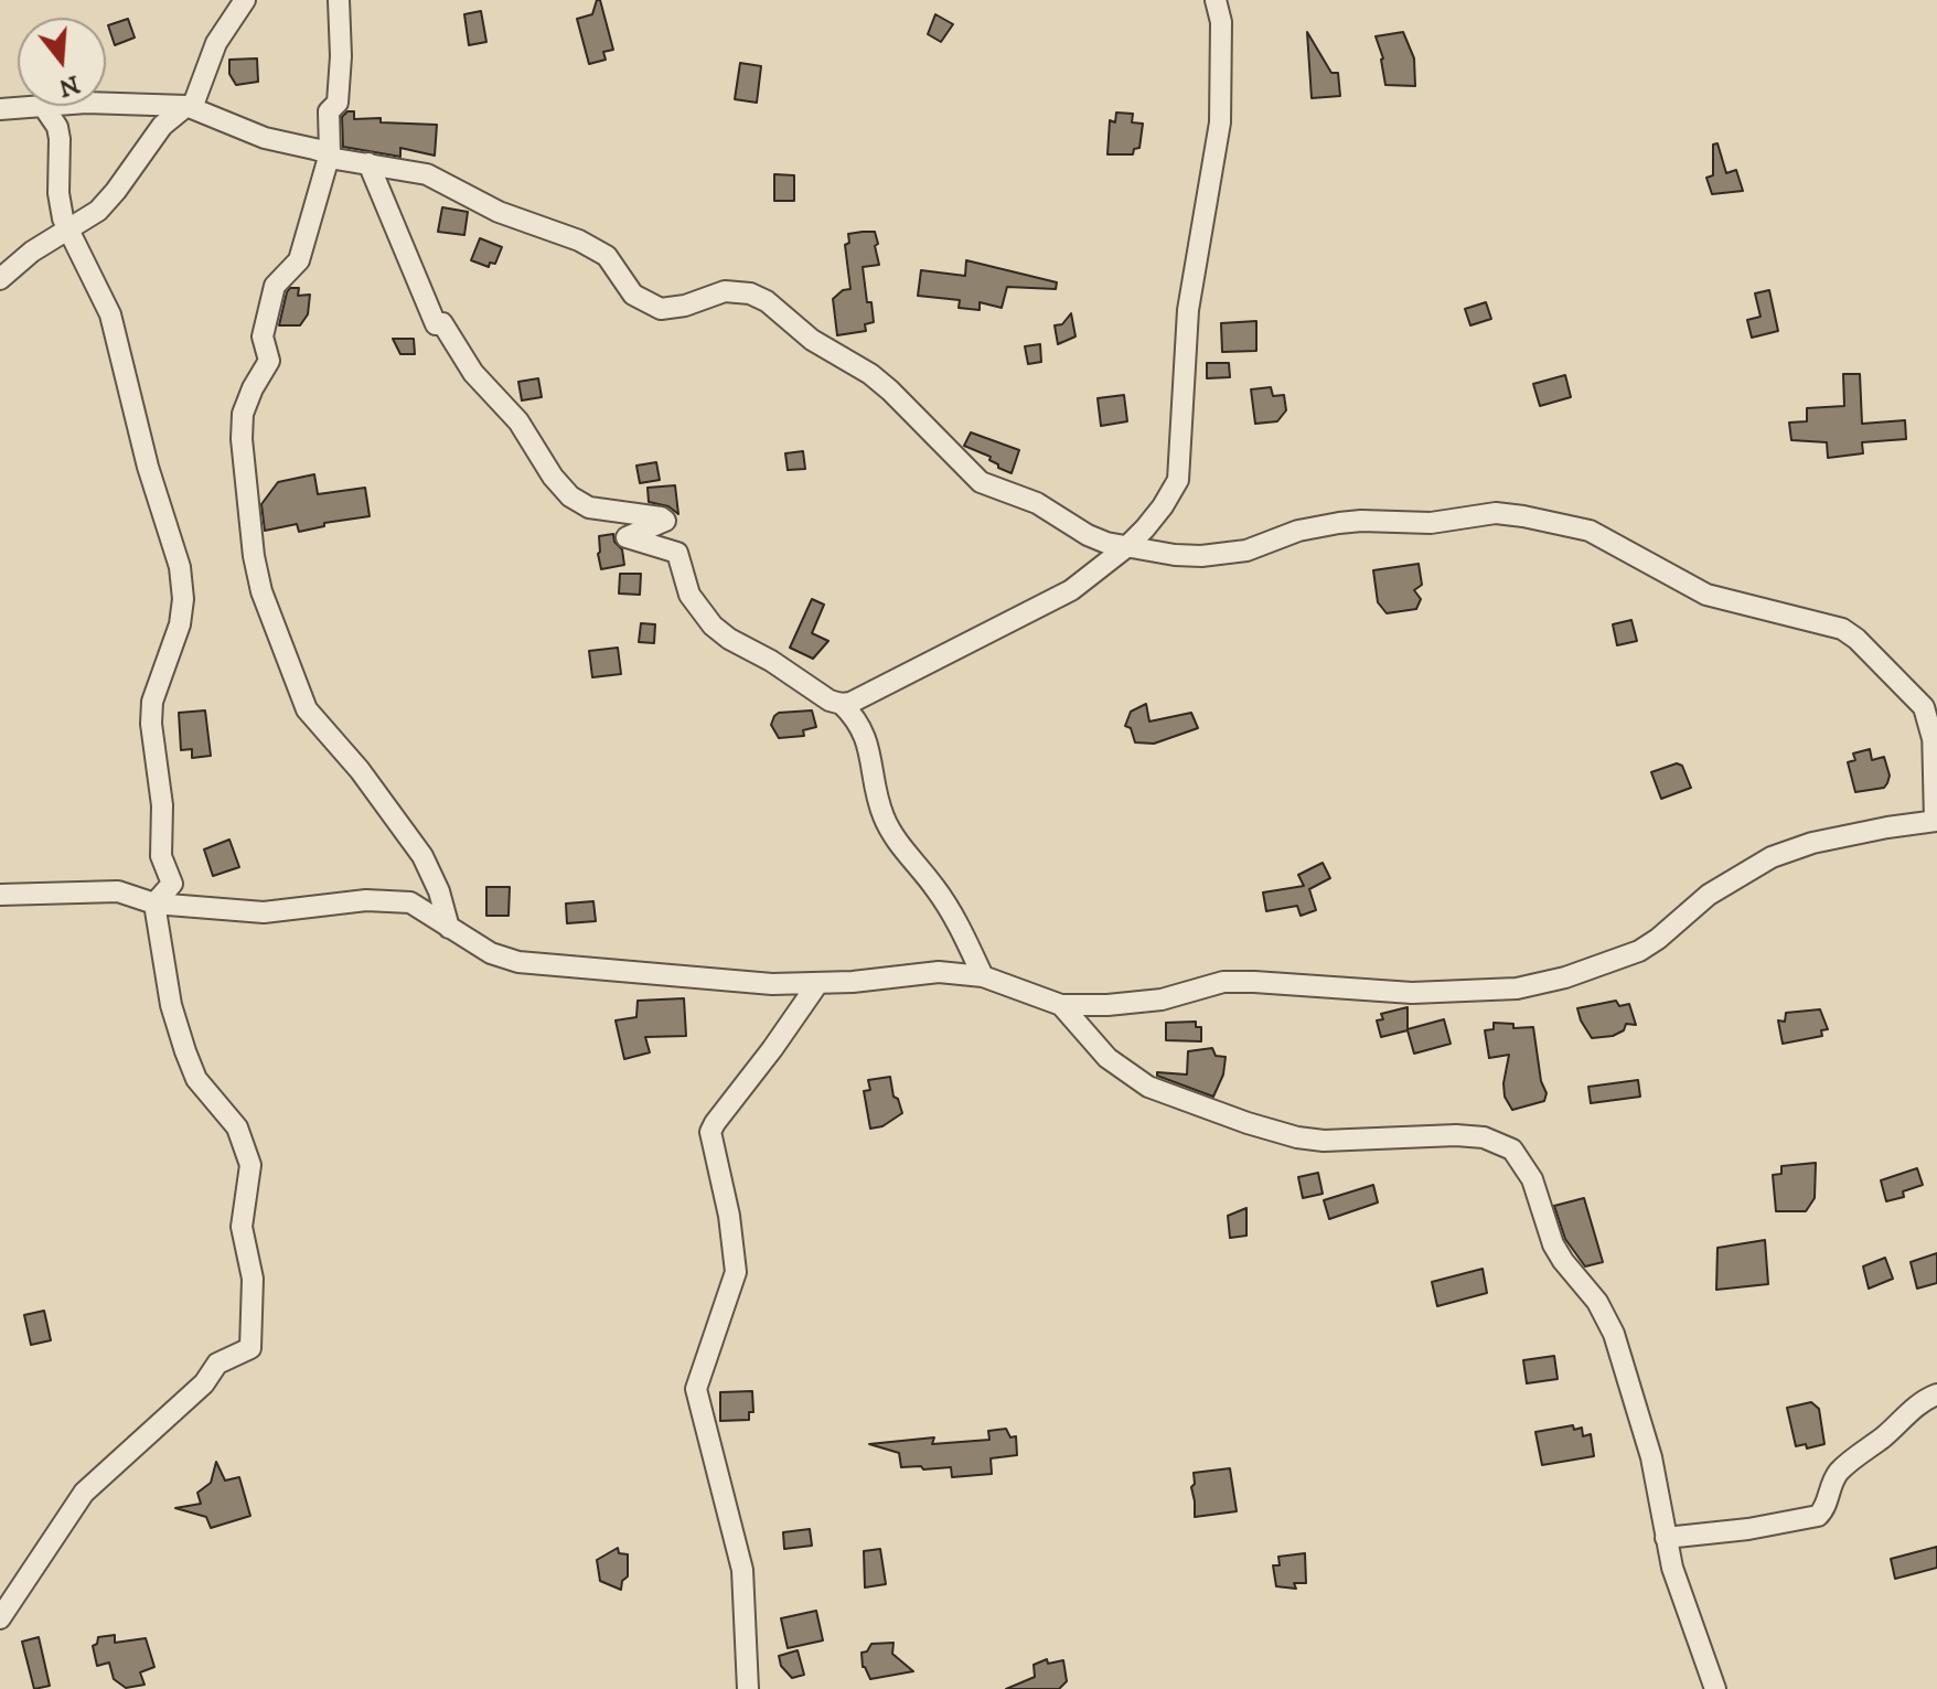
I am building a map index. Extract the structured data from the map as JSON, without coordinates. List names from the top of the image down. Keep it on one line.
{"north":"bottom"}
